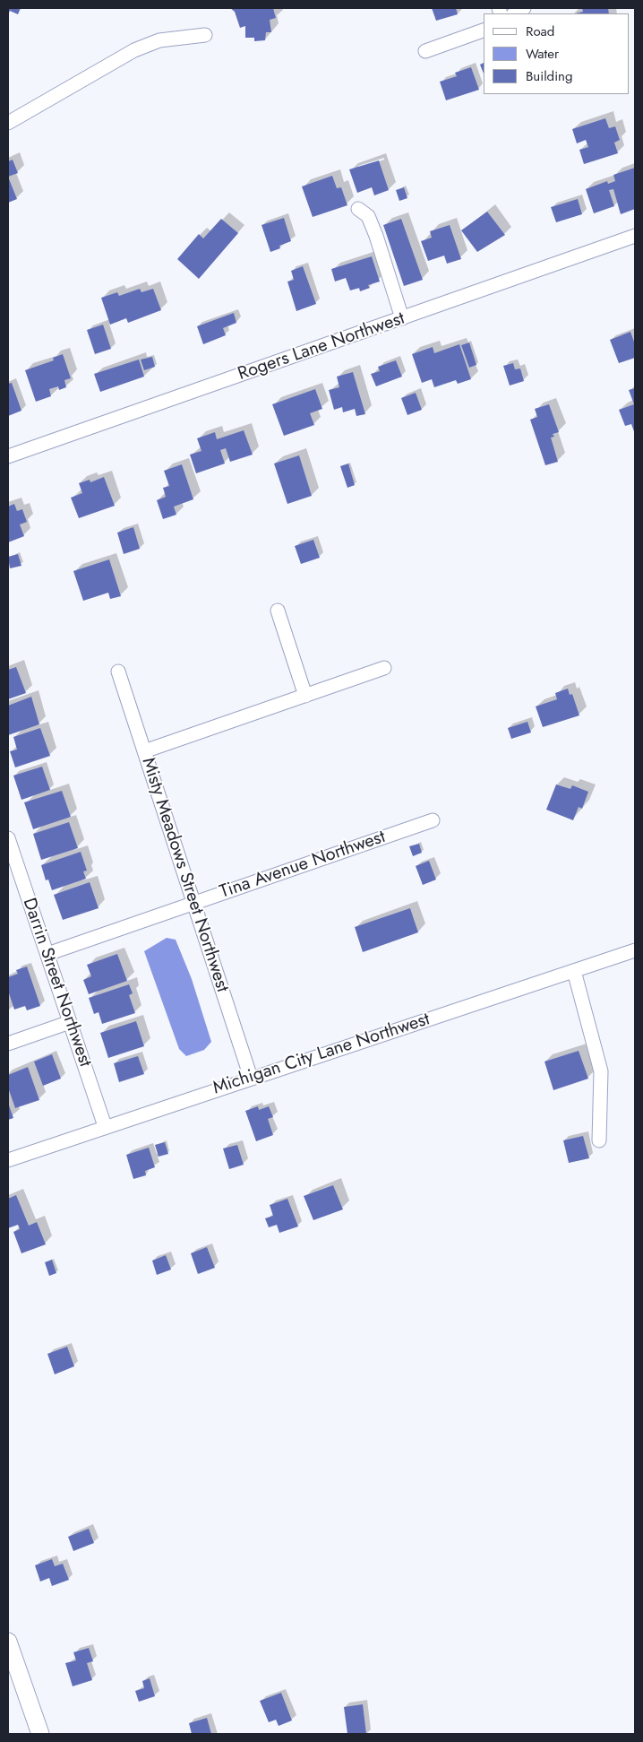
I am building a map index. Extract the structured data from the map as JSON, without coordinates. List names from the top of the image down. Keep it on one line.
{"streets":{"street":["Rogers Lane Northwest","Tina Avenue Northwest","Misty Meadows Street Northwest","Darrin Street Northwest","Michigan City Lane Northwest"]},"crossings":[["Tina Avenue Northwest","Misty Meadows Street Northwest"],["Tina Avenue Northwest","Darrin Street Northwest"],["Misty Meadows Street Northwest","Michigan City Lane Northwest"],["Darrin Street Northwest","Michigan City Lane Northwest"]],"legend":["Road","Water","Building"]}
